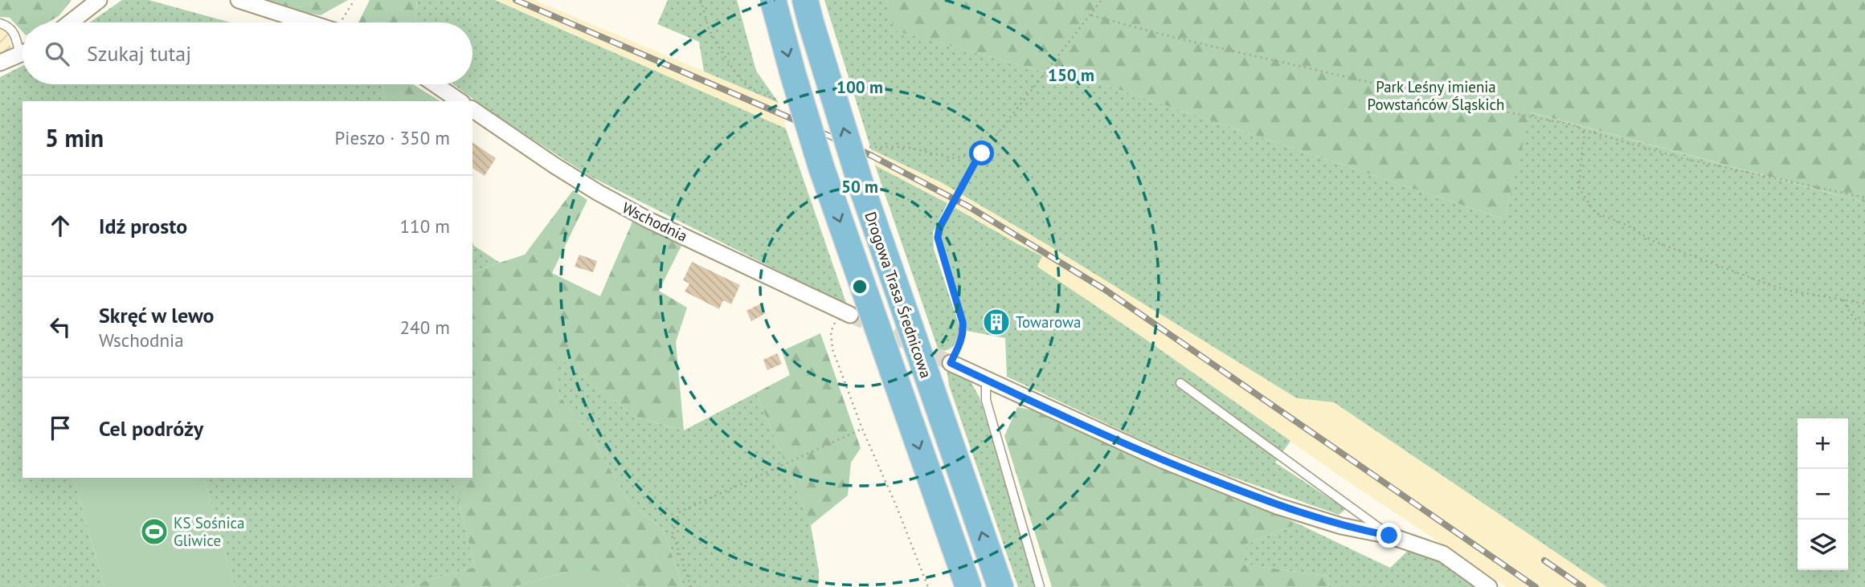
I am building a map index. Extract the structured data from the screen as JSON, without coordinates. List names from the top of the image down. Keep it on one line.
{"streets":{"main road":["Drogowa Trasa Średnicowa"],"street":["Wschodnia"]},"parks":["Park Leśny imienia Powstańców Śląskich"],"places":{"building":["Towarowa"],"sports":["KS Sośnica Gliwice"]},"page":{"search":"Szukaj tutaj","heading":["5 min","Pieszo · 350 m"],"list":[["Idź prosto","110 m"],["Skręć w lewo","Wschodnia","240 m"],"Cel podróży"],"map_buttons":["+","−"]},"rings":["150 m","100 m","50 m"]}
